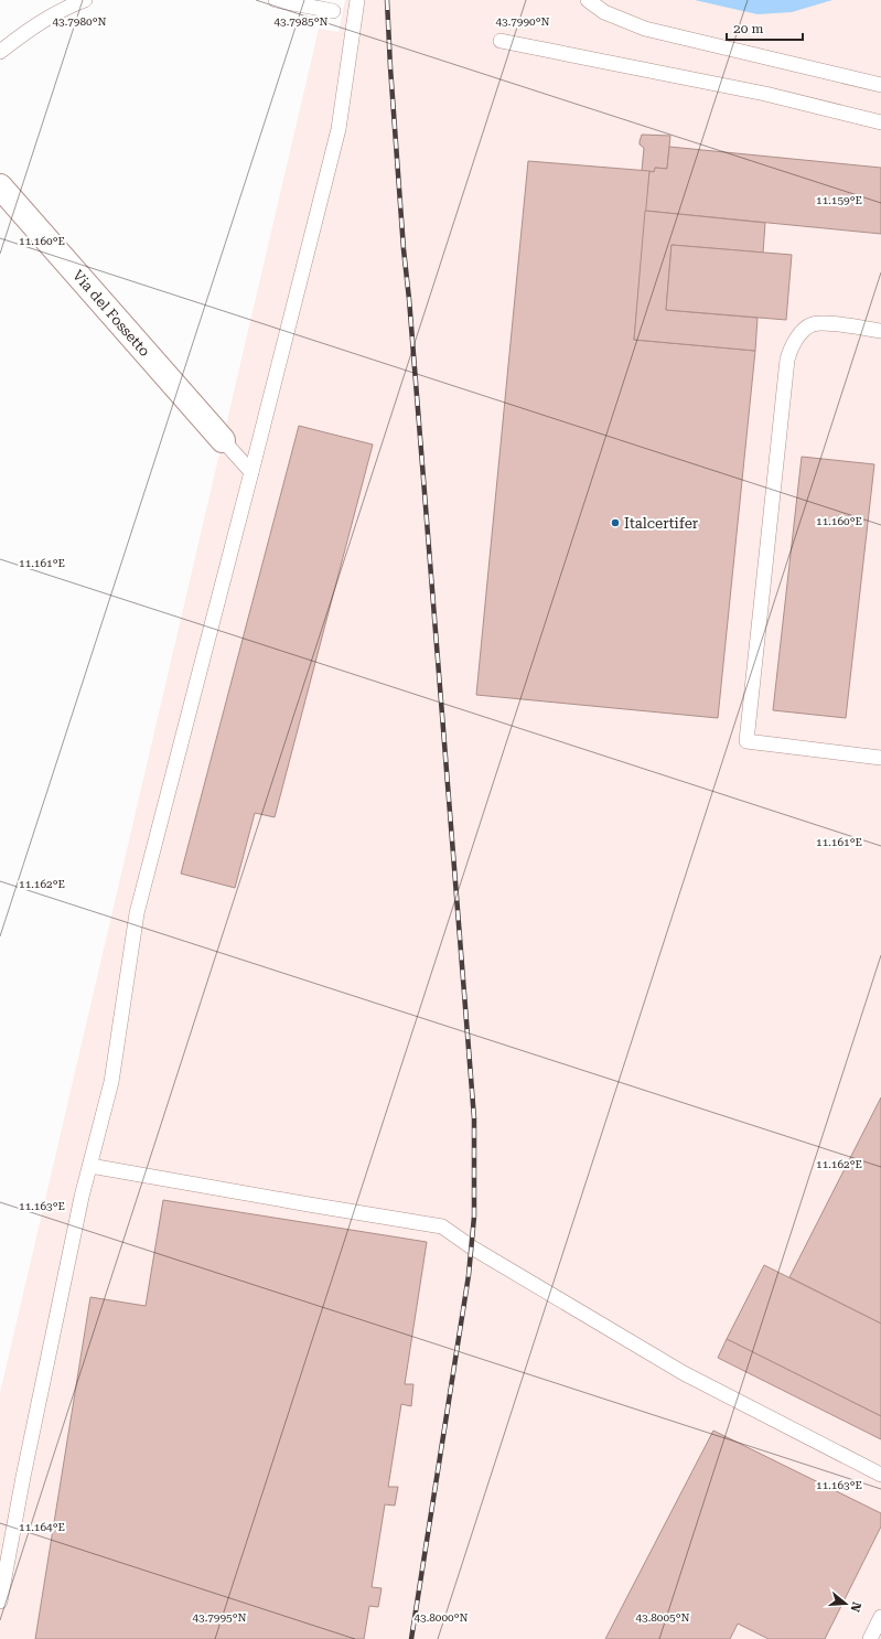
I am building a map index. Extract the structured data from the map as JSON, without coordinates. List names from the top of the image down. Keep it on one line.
{"streets":{"street":["Via del Fossetto"]},"places":["Italcertifer"],"scale_bar":"20 m","north":"right","coordinates":["43.7980°N","43.7985°N","43.7990°N","11.159°E","11.160°E","11.161°E","11.162°E","11.163°E","11.164°E","43.7995°N","43.8000°N","43.8005°N"]}
